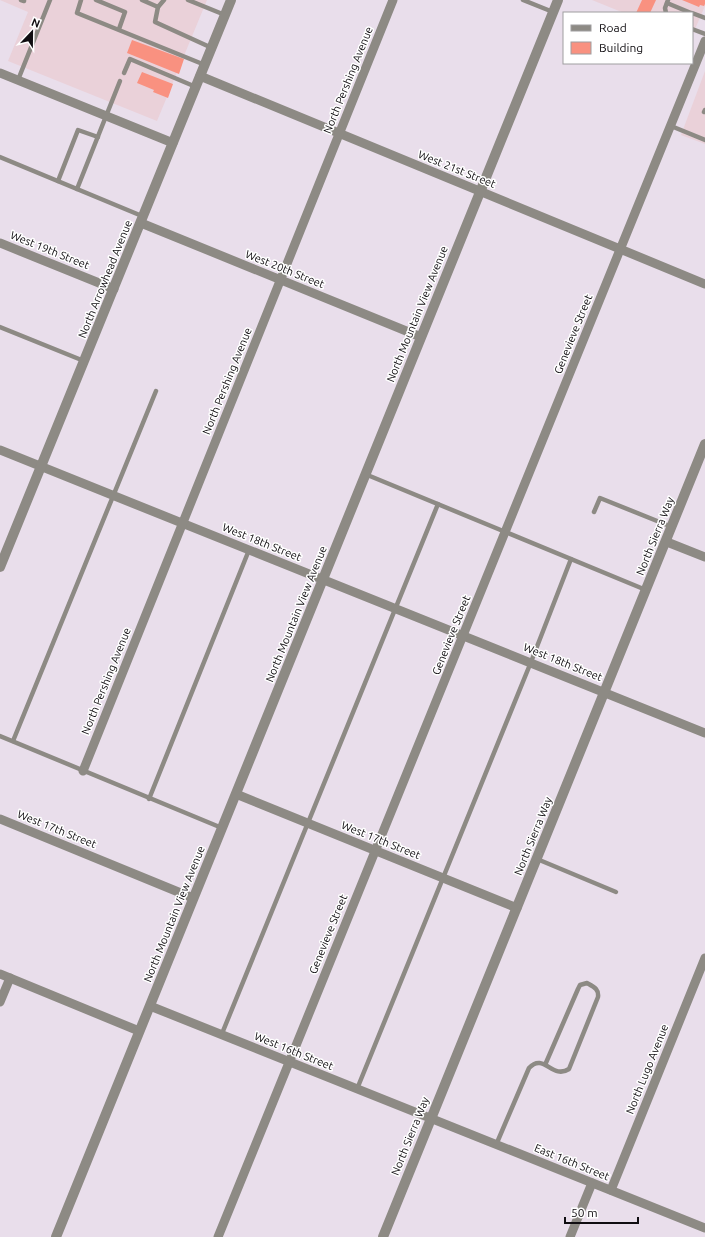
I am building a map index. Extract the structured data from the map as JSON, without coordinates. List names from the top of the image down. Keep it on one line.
{"streets":{"street":["North Pershing Avenue","West 21st Street","West 19th Street","West 20th Street","North Arrowhead Avenue","North Mountain View Avenue","Genevieve Street","North Sierra Way","West 18th Street","West 17th Street","West 16th Street","North Lugo Avenue","East 16th Street"]},"crossings":[["North Pershing Avenue","West 21st Street"],["North Pershing Avenue","West 20th Street"],["North Pershing Avenue","West 18th Street"],["West 21st Street","North Arrowhead Avenue"],["West 21st Street","North Mountain View Avenue"],["West 21st Street","Genevieve Street"],["West 19th Street","North Arrowhead Avenue"],["West 20th Street","North Arrowhead Avenue"],["West 20th Street","North Mountain View Avenue"],["North Arrowhead Avenue","West 18th Street"],["North Mountain View Avenue","West 18th Street"],["North Mountain View Avenue","West 17th Street"],["North Mountain View Avenue","West 16th Street"],["Genevieve Street","West 18th Street"],["Genevieve Street","West 17th Street"],["Genevieve Street","West 16th Street"],["North Sierra Way","West 18th Street"],["North Sierra Way","West 17th Street"],["North Sierra Way","West 16th Street"],["North Sierra Way","East 16th Street"],["West 16th Street","East 16th Street"],["North Lugo Avenue","East 16th Street"]],"legend":["Road","Building"],"scale_bar":"50 m","north":"top"}
